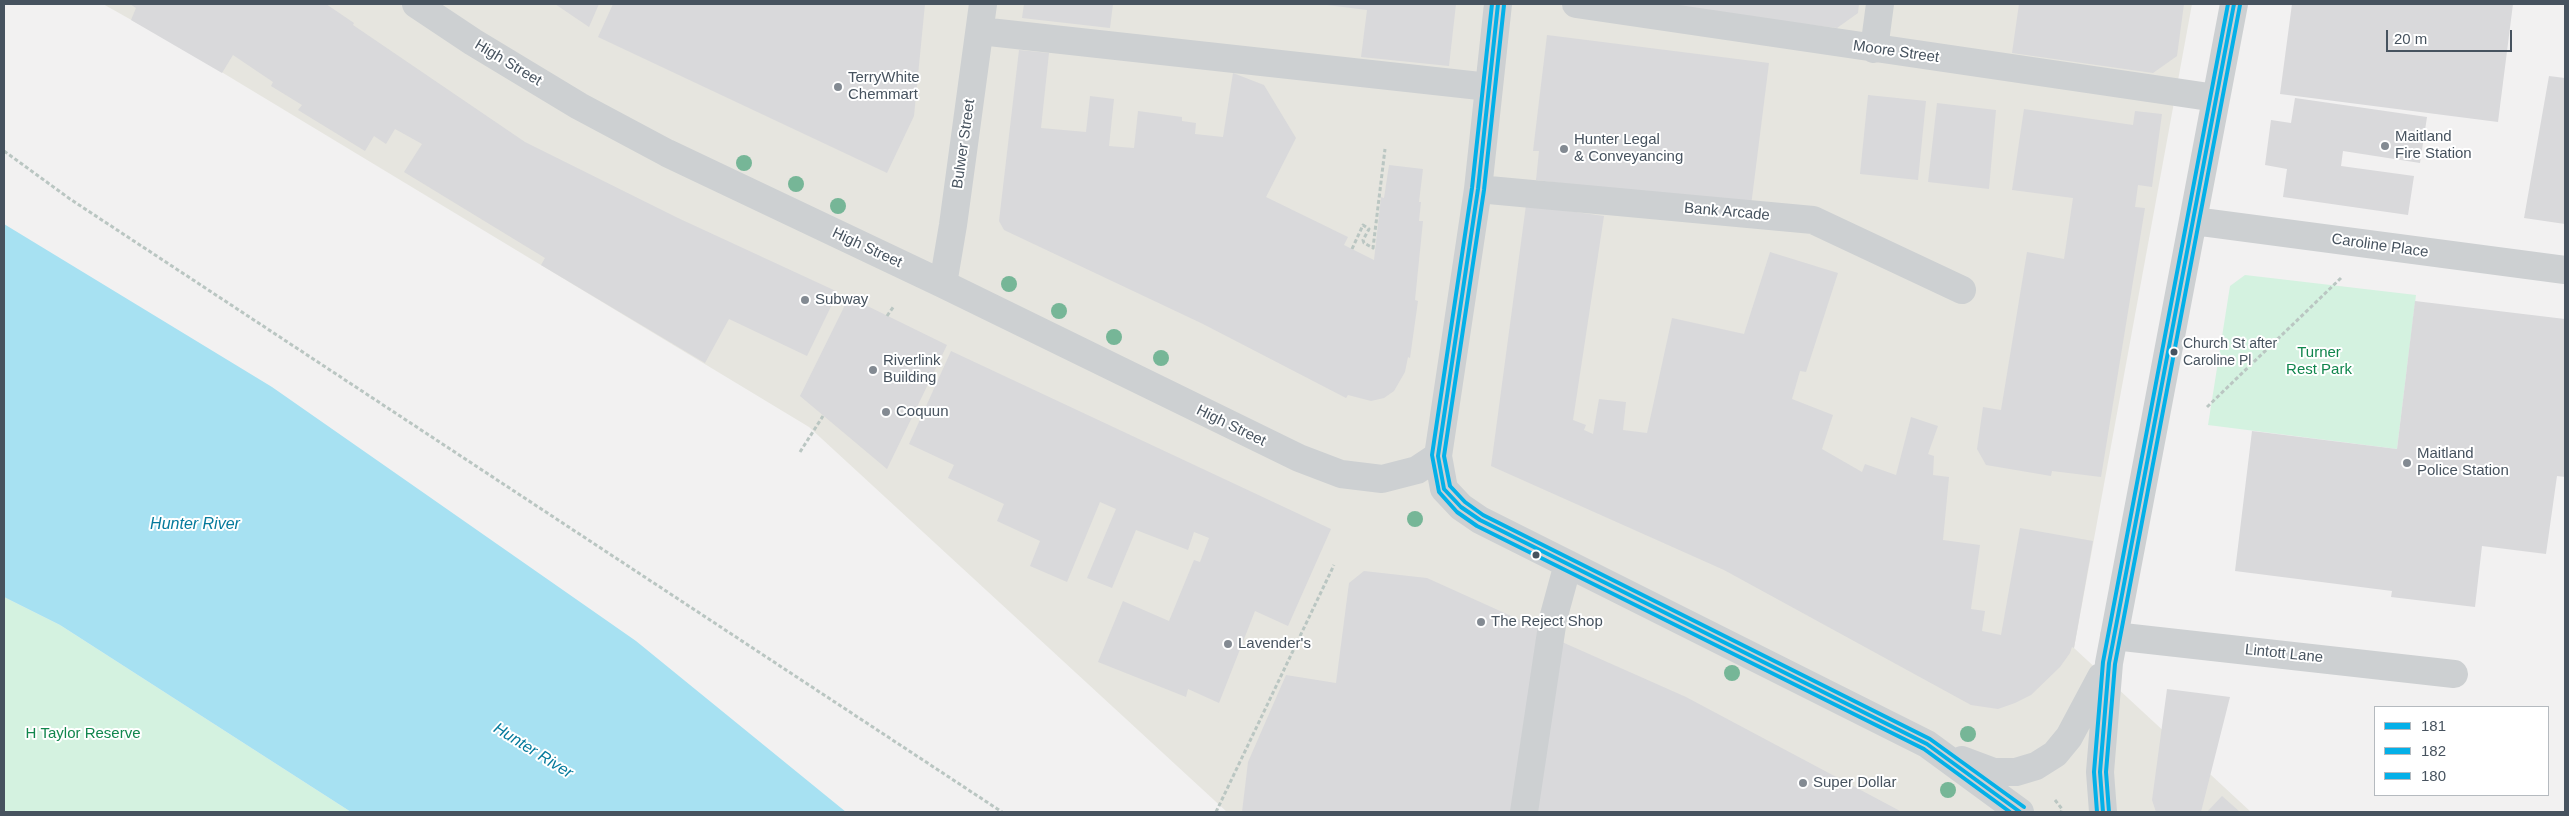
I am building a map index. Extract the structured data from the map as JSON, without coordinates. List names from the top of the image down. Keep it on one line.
{"streets":{"street":["Moore Street","High Street","Bulwer Street","Bank Arcade","Caroline Place","Lintott Lane"]},"crossings":[["High Street","Bulwer Street"]],"water":["Hunter River"],"parks":["Turner Rest Park","H Taylor Reserve"],"places":["TerryWhite Chemmart","Maitland Fire Station","Hunter Legal & Conveyancing","Subway","Church St after Caroline Pl","Riverlink Building","Coquun","Maitland Police Station","The Reject Shop","Lavender's","Super Dollar"],"lines":["transit line 181","transit line 182","transit line 180"],"legend":["181","182","180"],"scale_bar":"20 m"}
